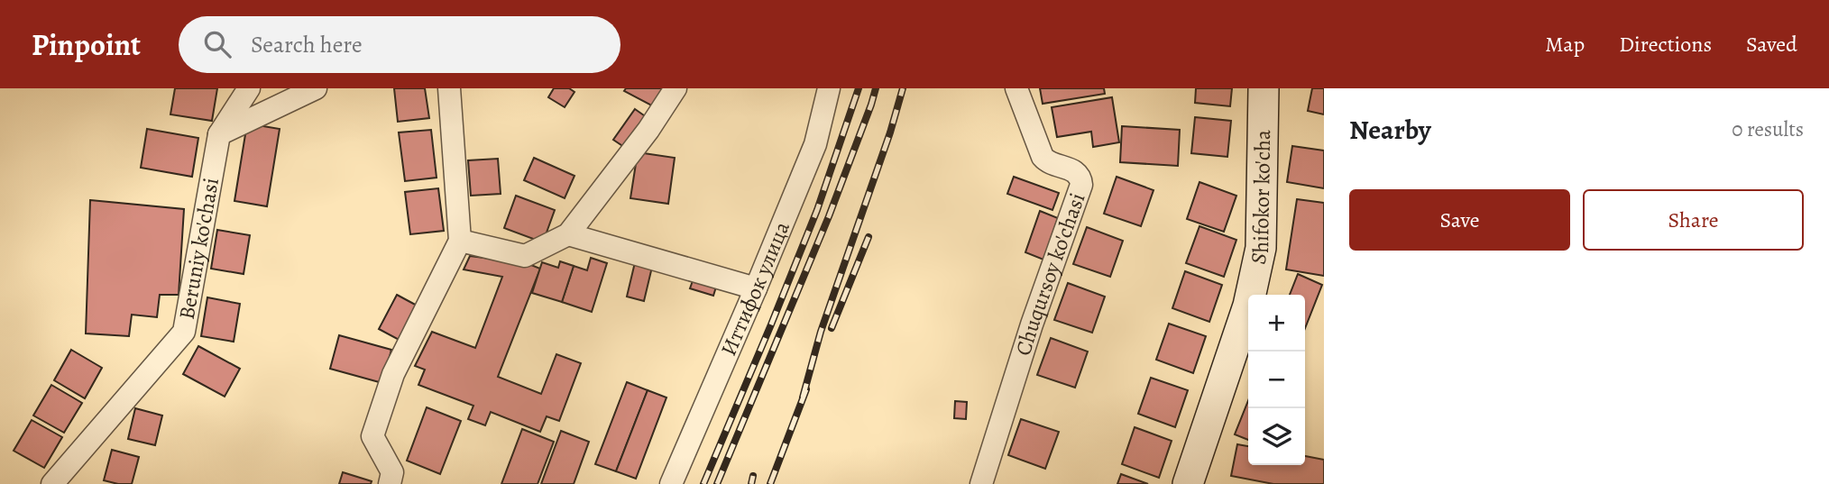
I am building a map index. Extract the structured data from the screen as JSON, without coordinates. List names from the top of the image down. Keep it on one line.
{"streets":{"street":["Shifokor ko'cha","Beruniy ko'chasi","Chuqursoy ko'chasi","Иттифок улица"]},"page":{"header":"Pinpoint","search":"Search here","nav":["Map","Directions","Saved"],"heading":["Nearby","0 results"],"buttons":["Save","Share"],"map_buttons":["+","−"]}}
